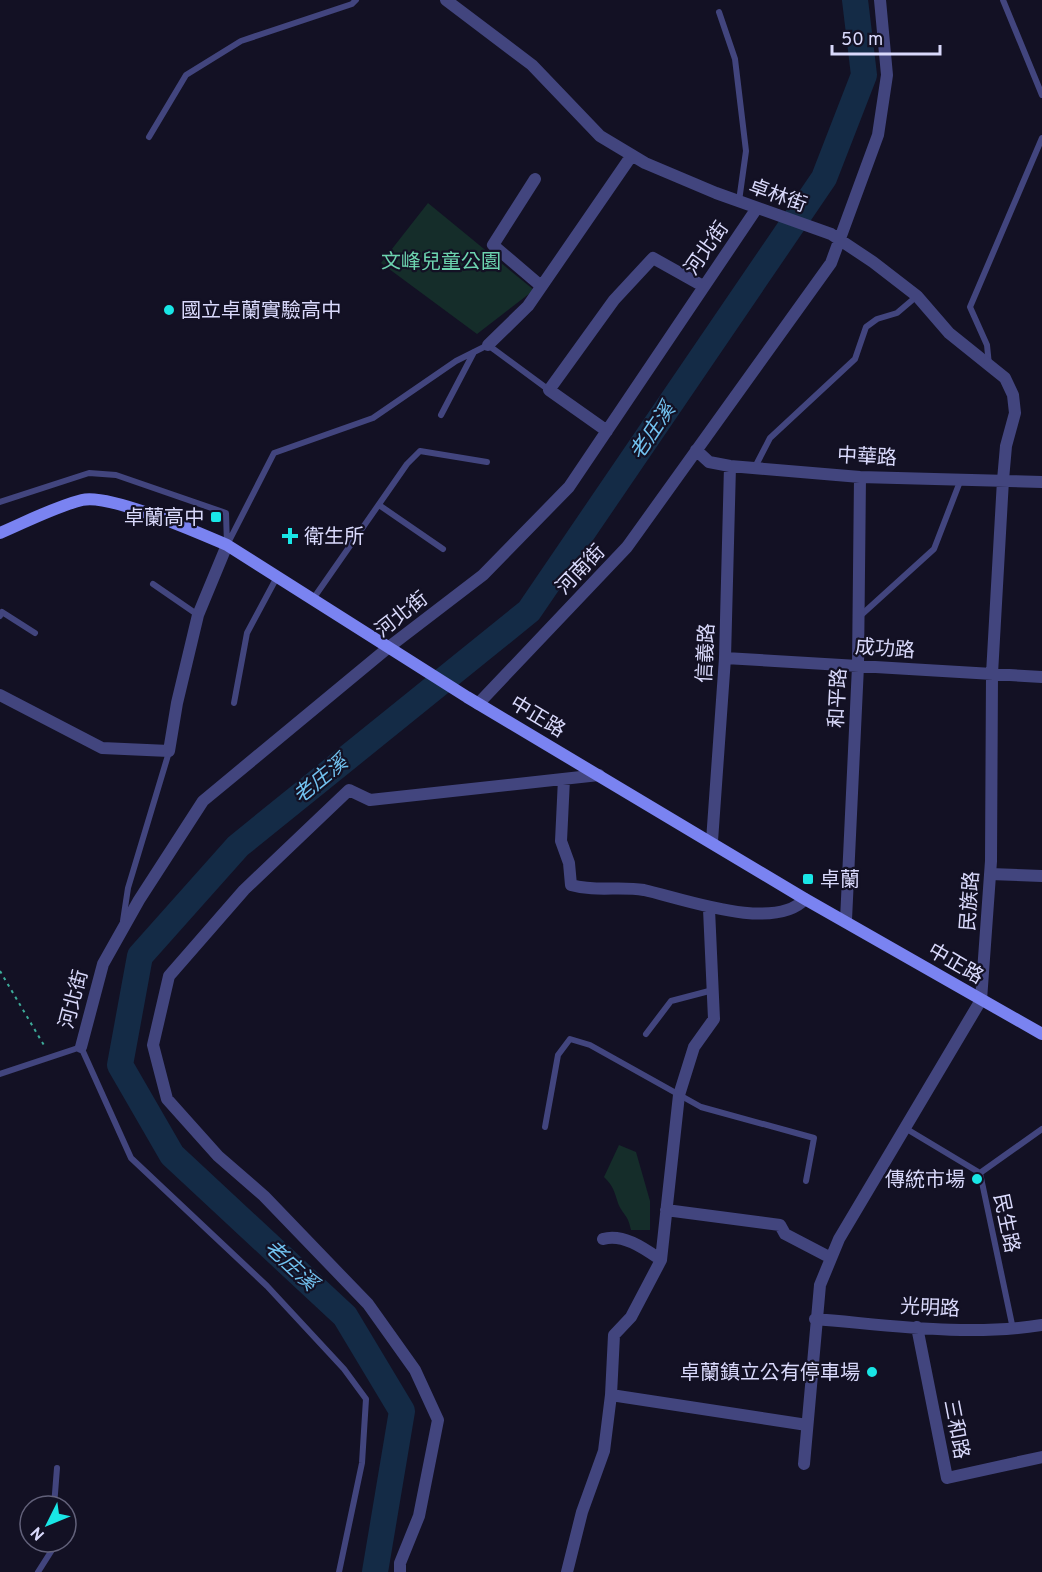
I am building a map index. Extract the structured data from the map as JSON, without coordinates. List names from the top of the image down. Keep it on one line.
{"streets":{"street":["卓林街","河北街","中華路","河南街","成功路","信義路","和平路","中正路","民族路","光明路","三和路"],"lane":["民生路"]},"crossings":[["卓林街","河北街"],["卓林街","中華路"],["卓林街","河南街"],["卓林街","民族路"],["河北街","中正路"],["中華路","河南街"],["中華路","信義路"],["中華路","和平路"],["中華路","民族路"],["河南街","中正路"],["成功路","信義路"],["成功路","和平路"],["成功路","民族路"],["信義路","中正路"],["和平路","中正路"],["中正路","民族路"],["民族路","民生路"],["民族路","光明路"],["民生路","光明路"],["光明路","三和路"]],"water":["老庄溪"],"parks":["文峰兒童公園"],"places":{"other":["國立卓蘭實驗高中","傳統市場","卓蘭鎮立公有停車場"],"transit":["卓蘭高中","卓蘭"],"health":["衛生所"]},"scale_bar":"50 m","north":"bottom left"}
